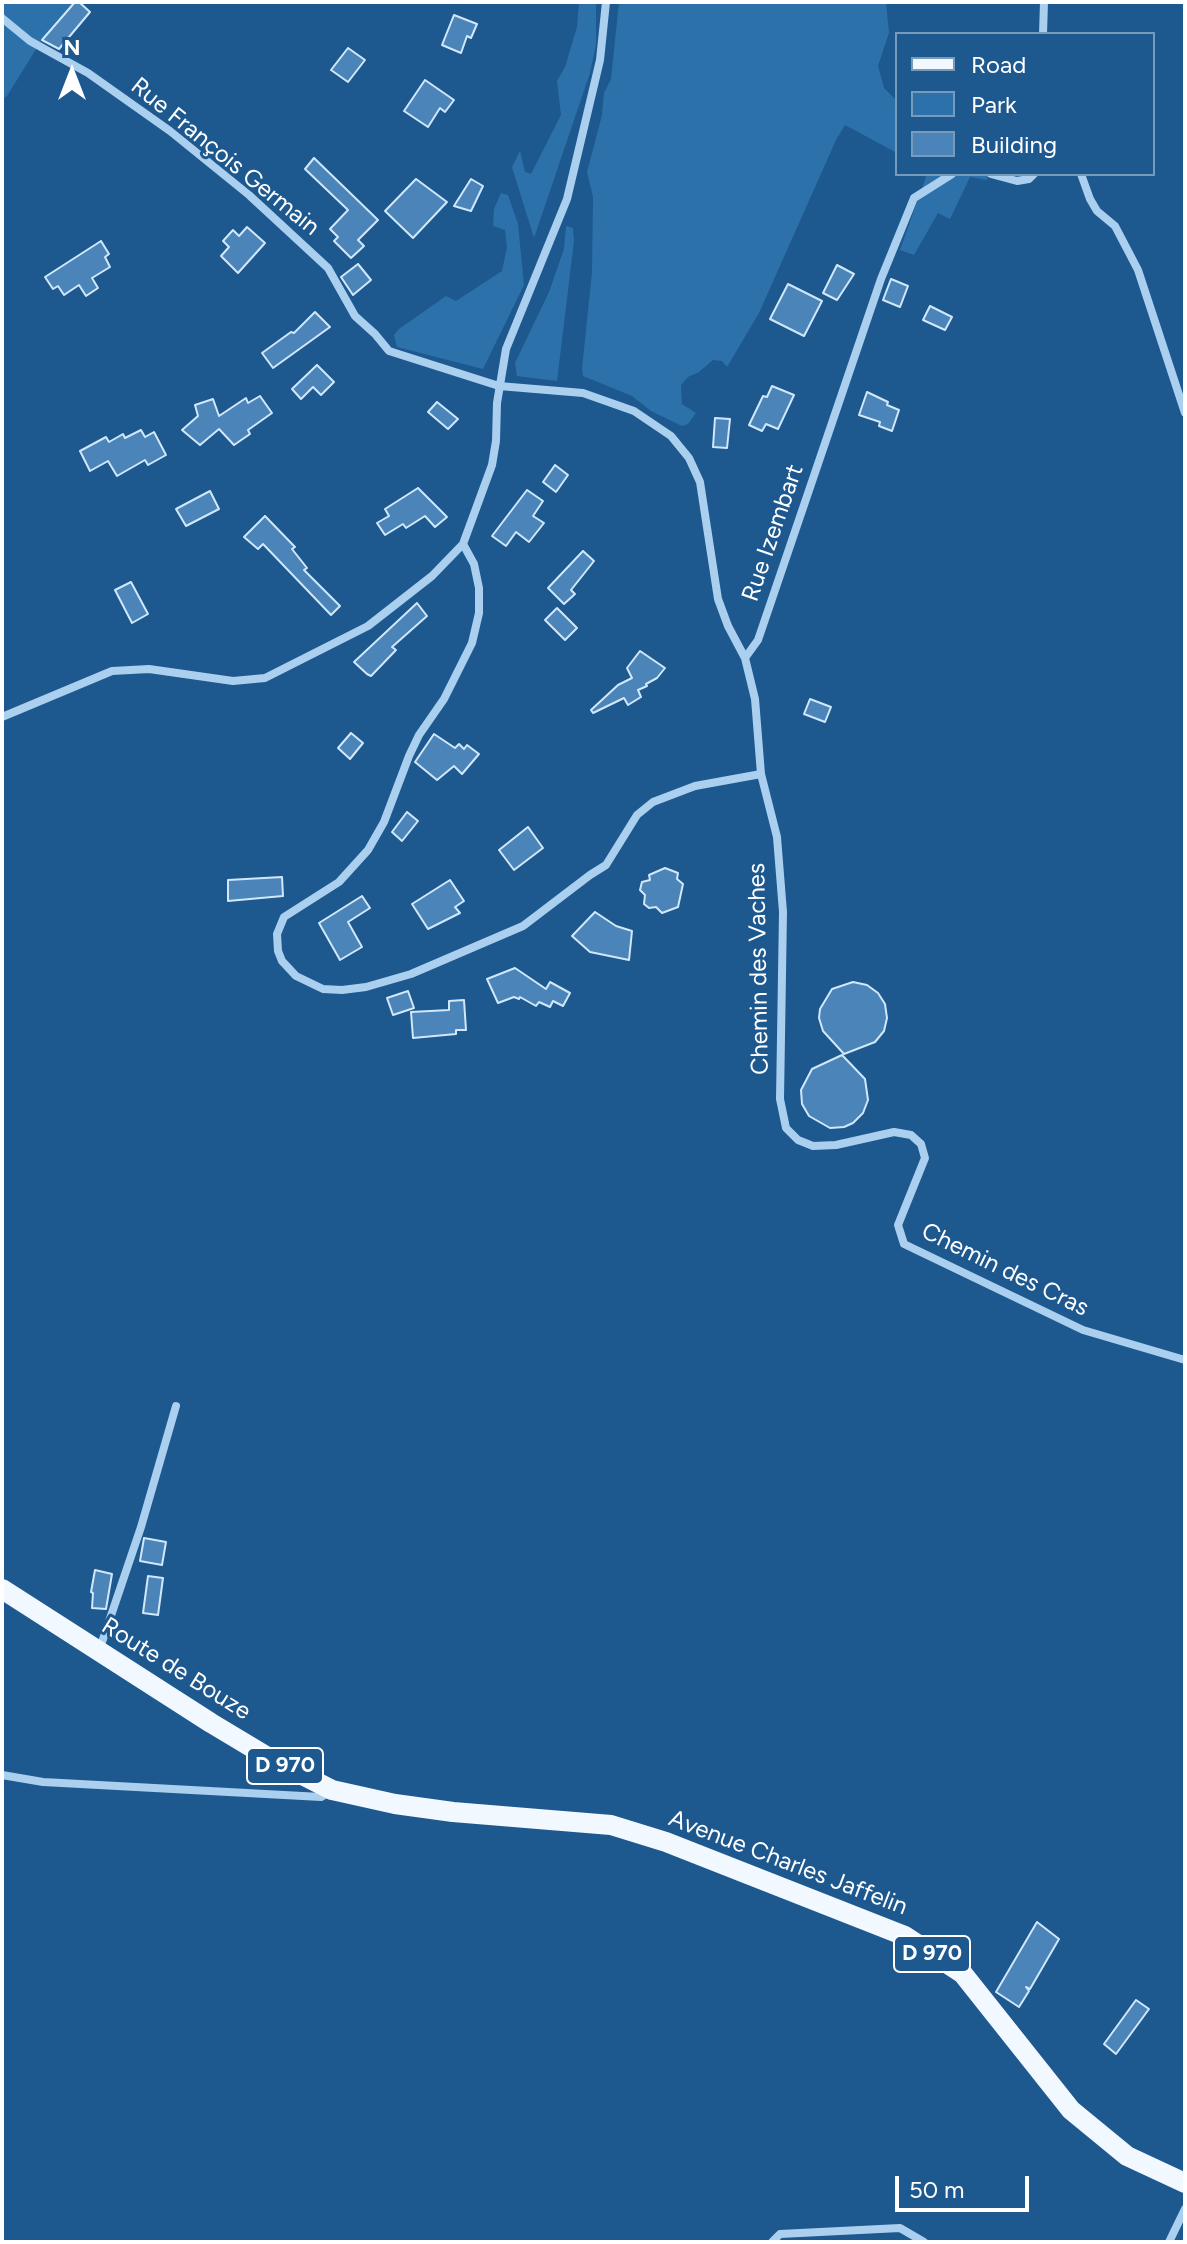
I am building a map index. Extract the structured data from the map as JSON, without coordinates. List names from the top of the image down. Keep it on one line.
{"streets":{"main road":["Route de Bouze","D 970","Avenue Charles Jaffelin"],"street":["Rue François Germain","Rue Izembart","Chemin des Vaches","Chemin des Cras"]},"crossings":[["Rue François Germain","Rue Izembart"],["Rue François Germain","Chemin des Vaches"],["Rue Izembart","Chemin des Vaches"],["Chemin des Vaches","Chemin des Cras"],["Route de Bouze","Avenue Charles Jaffelin"]],"legend":["Road","Park","Building"],"scale_bar":"50 m","north":"top"}
